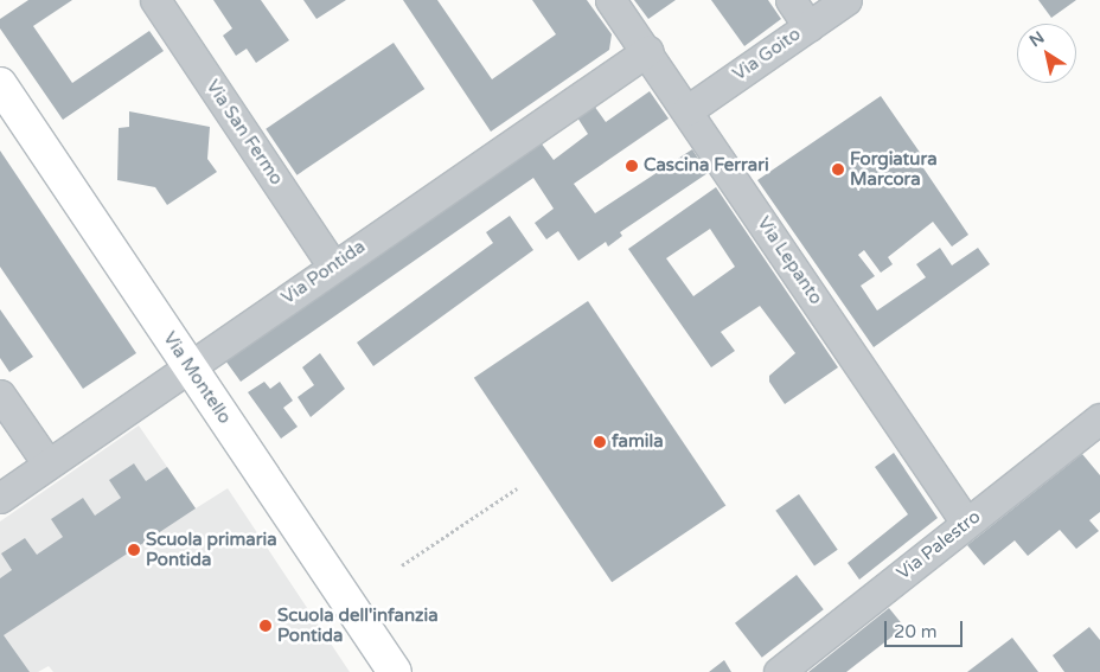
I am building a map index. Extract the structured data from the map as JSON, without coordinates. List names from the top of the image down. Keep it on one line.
{"streets":{"street":["Via Goito","Via San Fermo","Via Lepanto","Via Pontida","Via Montello","Via Palestro"]},"crossings":[["Via Goito","Via Lepanto"],["Via San Fermo","Via Pontida"],["Via Lepanto","Via Pontida"],["Via Lepanto","Via Palestro"],["Via Pontida","Via Montello"]],"places":["Cascina Ferrari","Forgiatura Marcora","famila","Scuola primaria Pontida","Scuola dell'infanzia Pontida"],"scale_bar":"20 m","north":"top left"}
